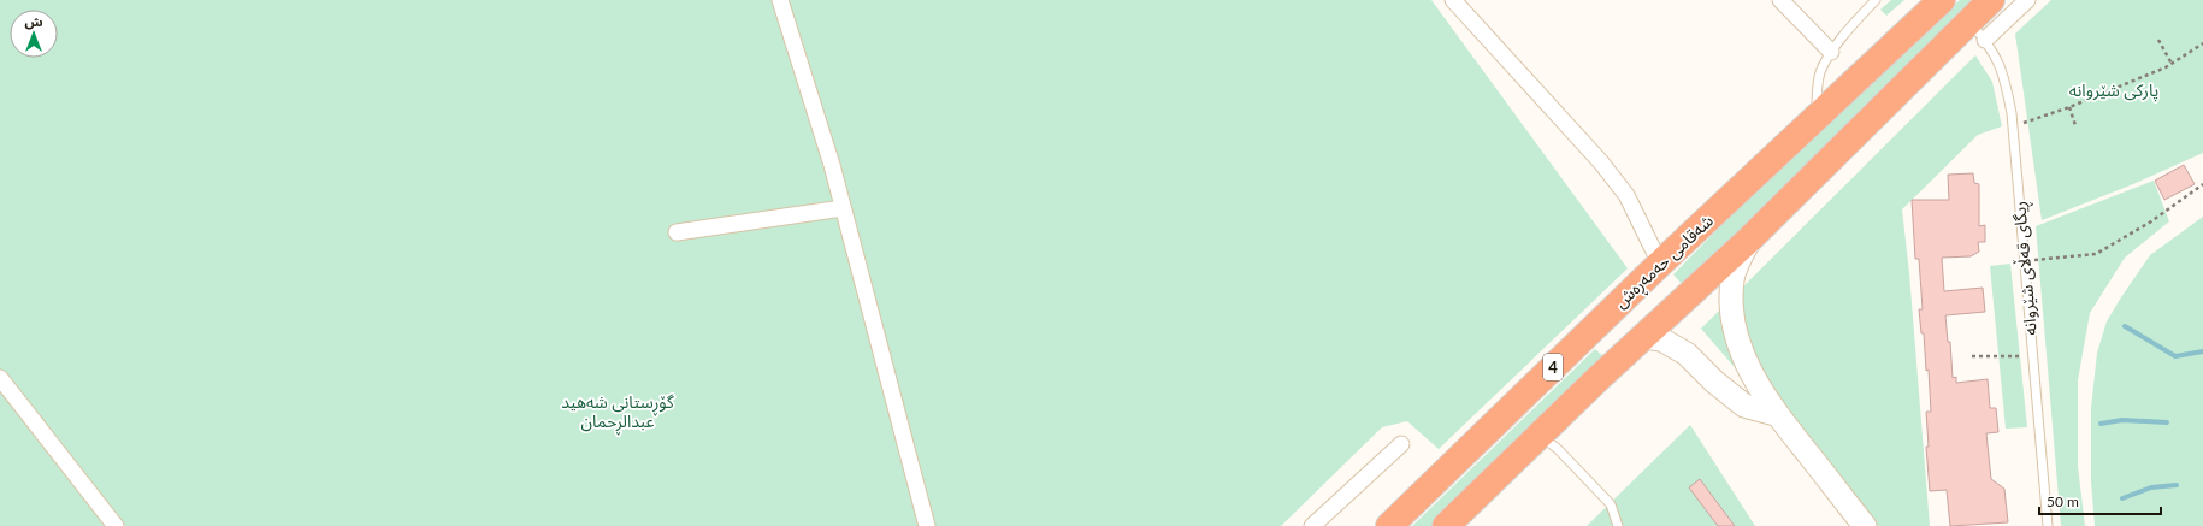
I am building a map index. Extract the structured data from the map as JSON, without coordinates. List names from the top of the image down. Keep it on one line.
{"streets":{"highway":["شەقامی حەمەڕەش","4"],"lane":["ڕیگای قەڵای شێروانە"]},"crossings":[["ڕیگای قەڵای شێروانە","4"]],"parks":["پارکی شێروانە","گۆڕستانی شەهید عبدالڕحمان"],"scale_bar":"50 m","north":"top"}
